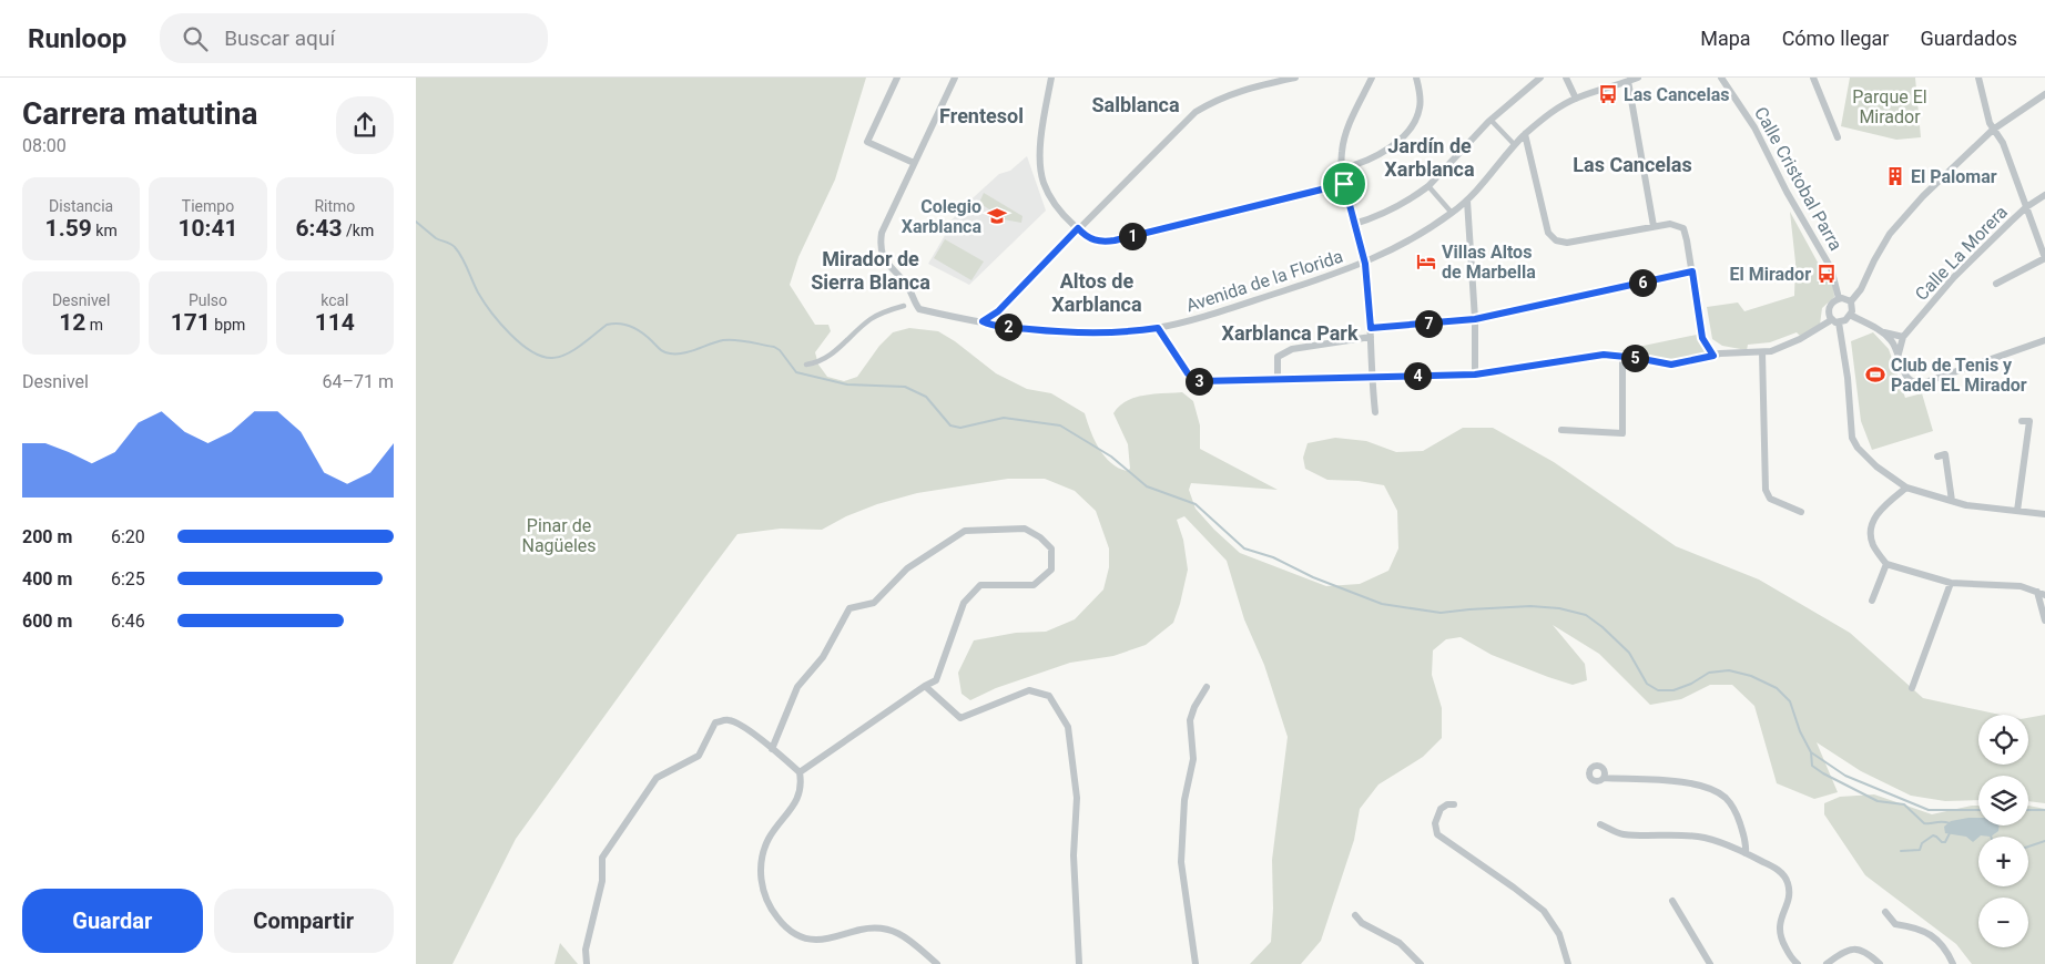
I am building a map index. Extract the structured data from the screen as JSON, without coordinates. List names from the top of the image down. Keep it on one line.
{"streets":{"street":["Calle Cristobal Parra","Calle La Morera","Avenida de la Florida"]},"districts":["Salblanca","Frentesol","Jardín de Xarblanca","Las Cancelas","Mirador de Sierra Blanca","Altos de Xarblanca","Xarblanca Park"],"parks":["Parque El Mirador","Pinar de Nagüeles"],"places":{"bus stop":["Las Cancelas","El Mirador"],"building":["El Palomar"],"school or university":["Colegio Xarblanca"],"hotel":["Villas Altos de Marbella"],"sports":["Club de Tenis y Padel EL Mirador"]},"page":{"header":"Runloop","search":"Buscar aquí","nav":["Mapa","Cómo llegar","Guardados"],"heading":["Carrera matutina","08:00"],"stats":[["Distancia","1.59 km"],["Tiempo","10:41"],["Ritmo","6:43 /km"],["Desnivel","12 m"],["Pulso","171 bpm"],["kcal","114"]],"pins":["1","6","7","2","5","4","3"],"chart":["Desnivel","64–71 m"],"list":[{"name":"200 m","note":"6:20"},{"name":"400 m","note":"6:25"},{"name":"600 m","note":"6:46"}],"map_buttons":["+","−"],"buttons":["Guardar","Compartir"]}}
